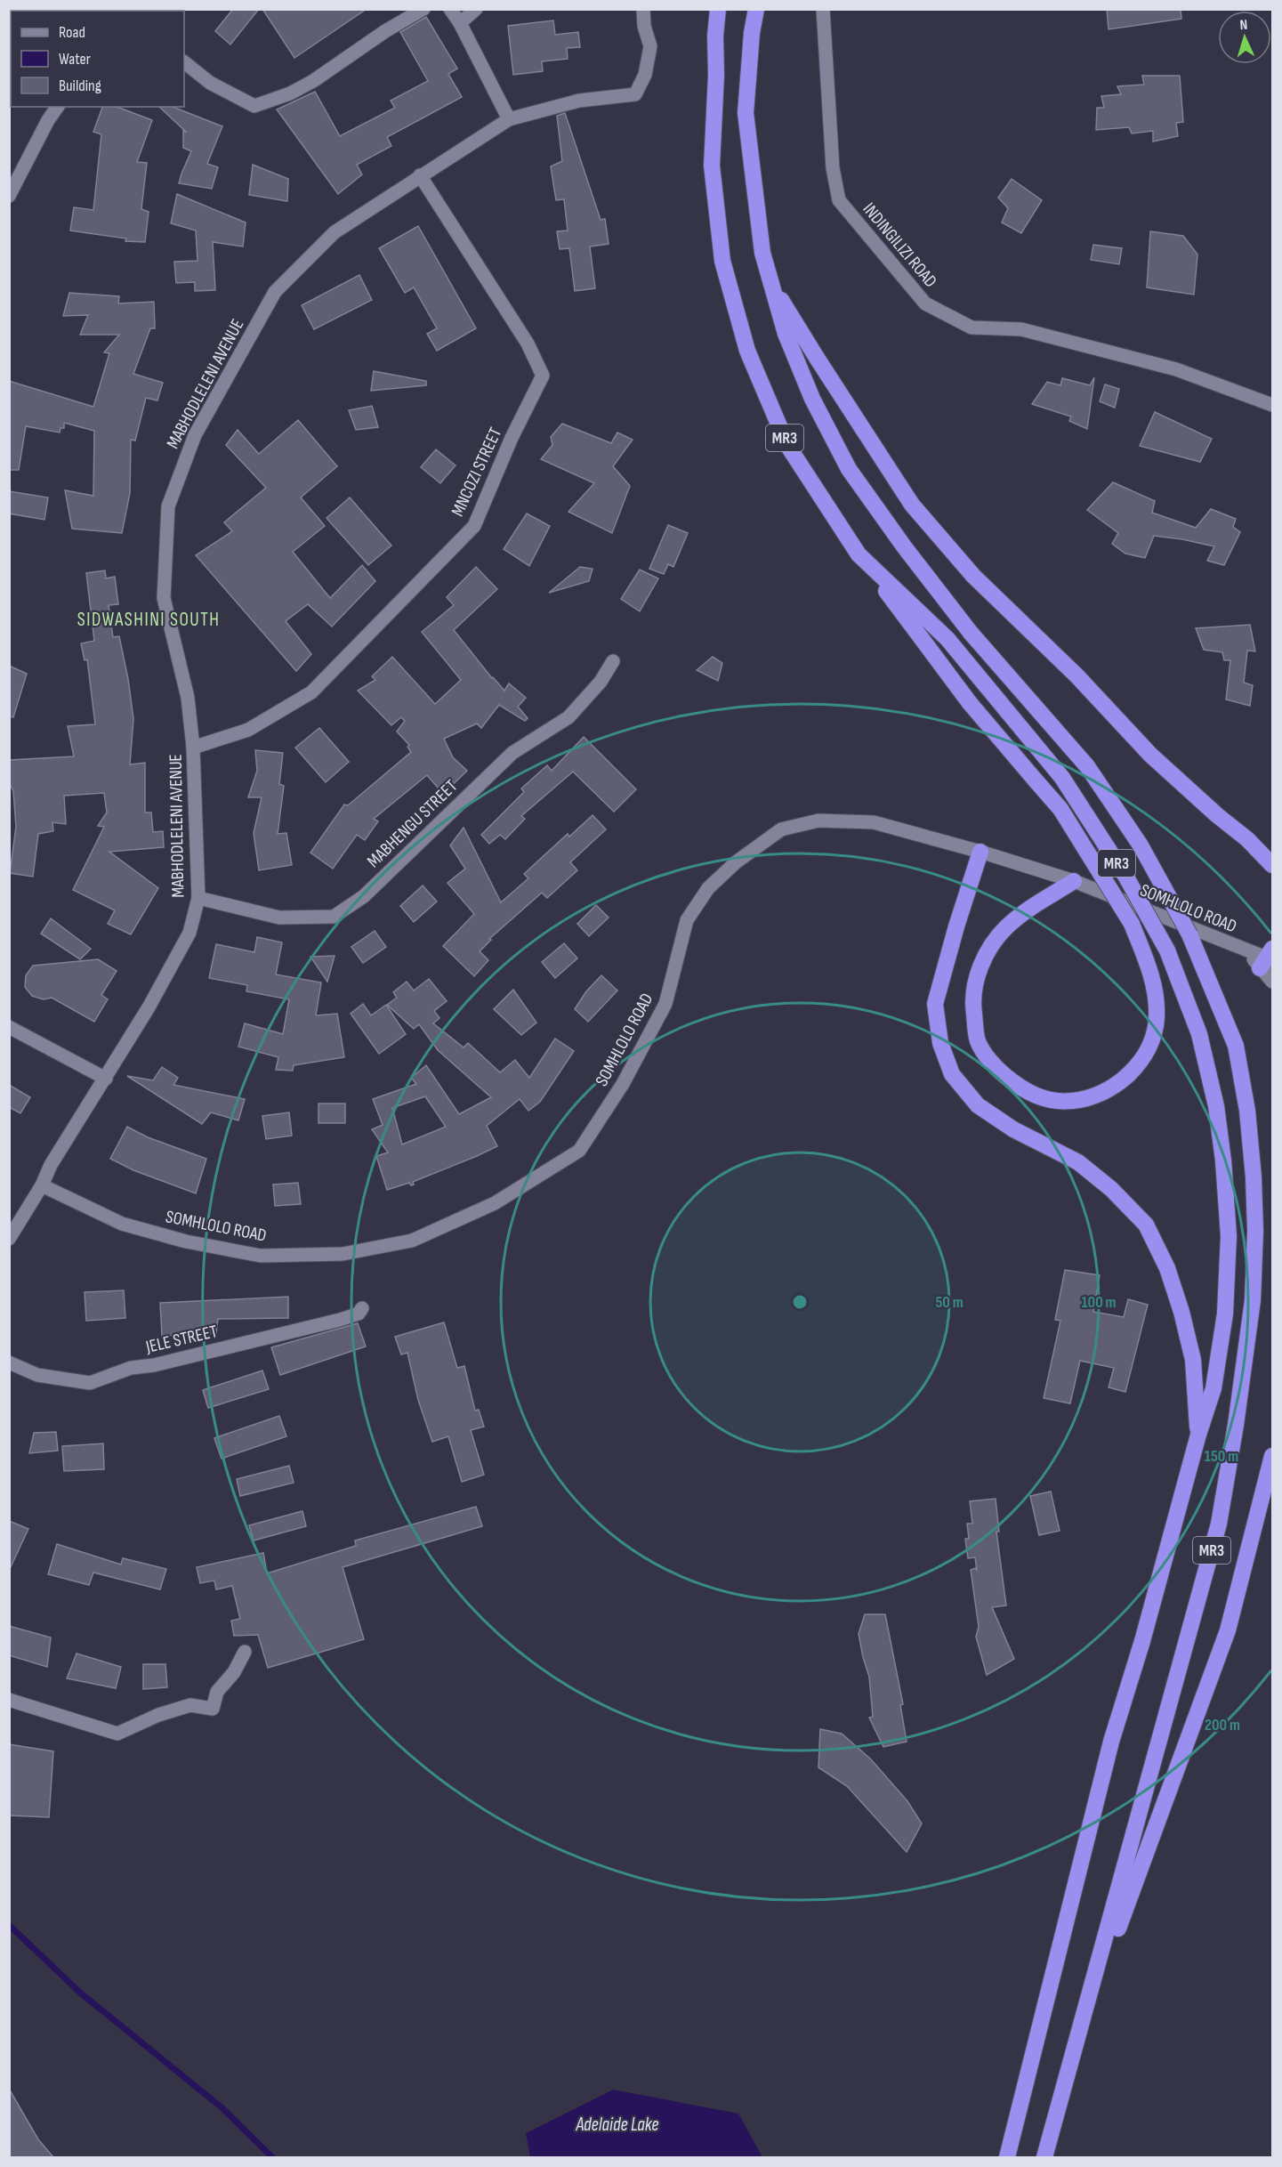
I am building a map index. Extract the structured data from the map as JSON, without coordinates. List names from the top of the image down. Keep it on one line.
{"streets":{"highway":["MR3"],"street":["INDINGILIZI ROAD","MABHODLELENI AVENUE","MNCOZI STREET","MABHENGU STREET","SOMHLOLO ROAD","JELE STREET"]},"crossings":[["MABHODLELENI AVENUE","MNCOZI STREET"],["MABHODLELENI AVENUE","MABHENGU STREET"],["MABHODLELENI AVENUE","SOMHLOLO ROAD"]],"districts":["SIDWASHINI SOUTH"],"water":["Adelaide Lake"],"legend":["Road","Water","Building"],"north":"top","rings":["50 m","100 m","150 m","200 m"]}
